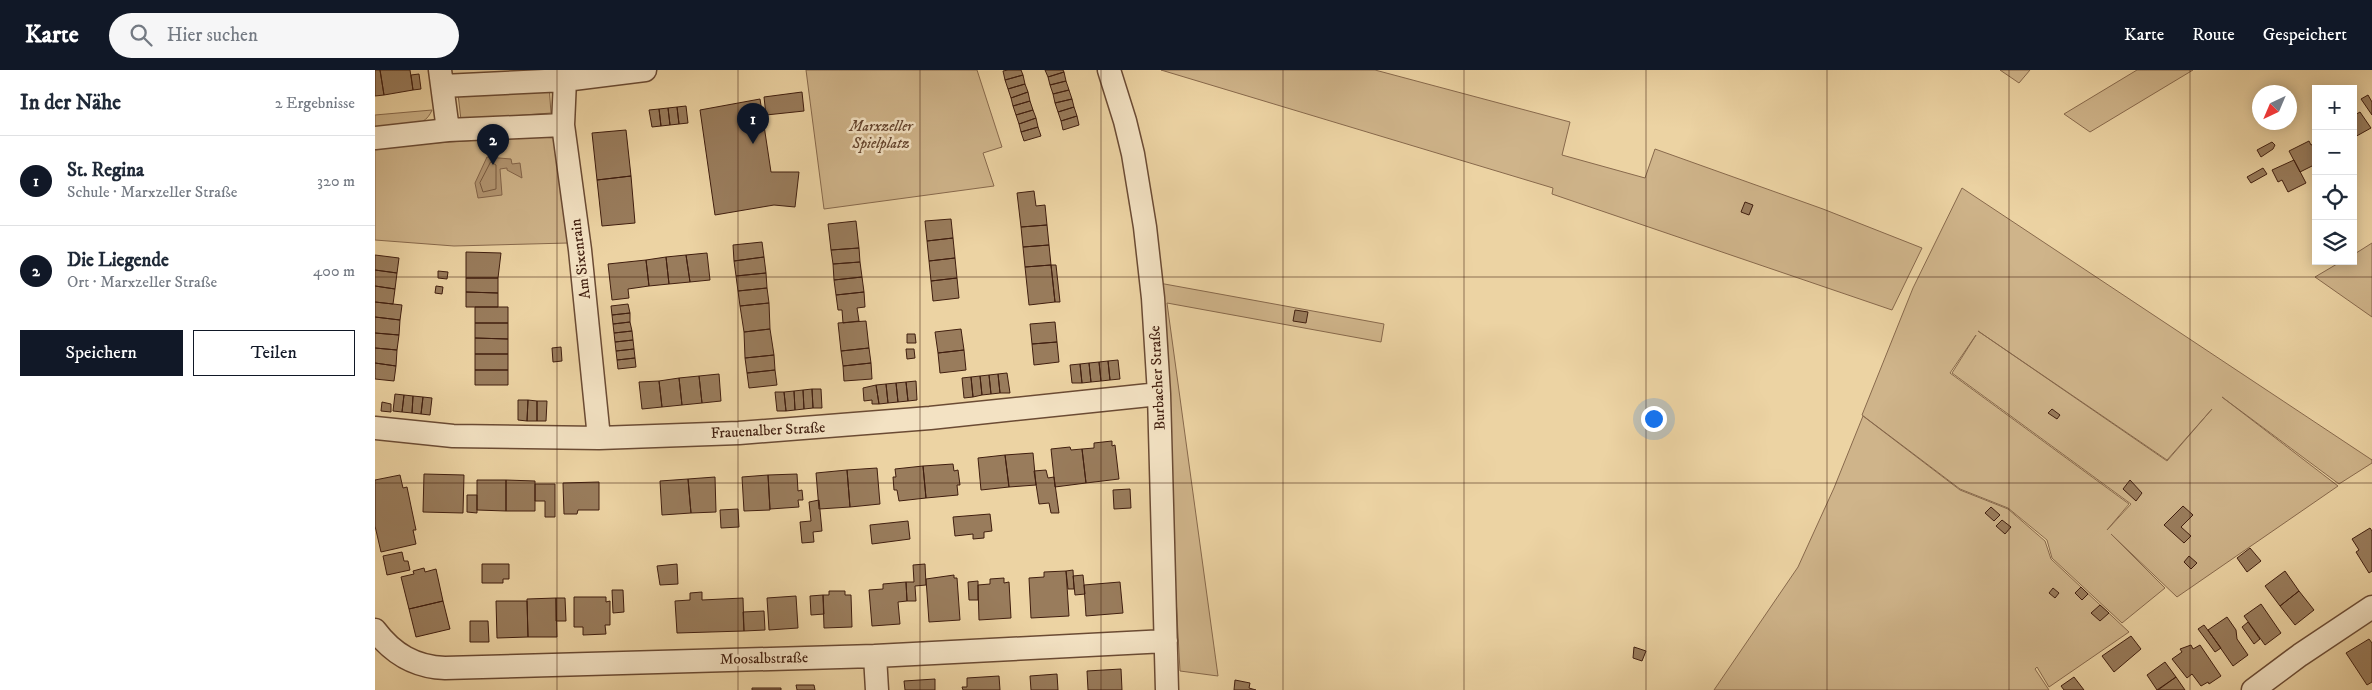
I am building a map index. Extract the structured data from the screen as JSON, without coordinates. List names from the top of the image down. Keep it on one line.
{"streets":{"street":["Am Sixenrain","Burbacher Straße","Frauenalber Straße","Moosalbstraße"]},"crossings":[["Am Sixenrain","Frauenalber Straße"],["Burbacher Straße","Frauenalber Straße"],["Burbacher Straße","Moosalbstraße"]],"parks":["Marxzeller Spielplatz"],"north":"bottom left","page":{"header":"Karte","search":"Hier suchen","nav":["Karte","Route","Gespeichert"],"heading":["In der Nähe","2 Ergebnisse"],"map_buttons":["+","−"],"pins":["1","2"],"list":[{"mark":"1","name":"St. Regina","note":"Schule · Marxzeller Straße","value":"320 m"},{"mark":"2","name":"Die Liegende","note":"Ort · Marxzeller Straße","value":"400 m"}],"buttons":["Speichern","Teilen"]}}
